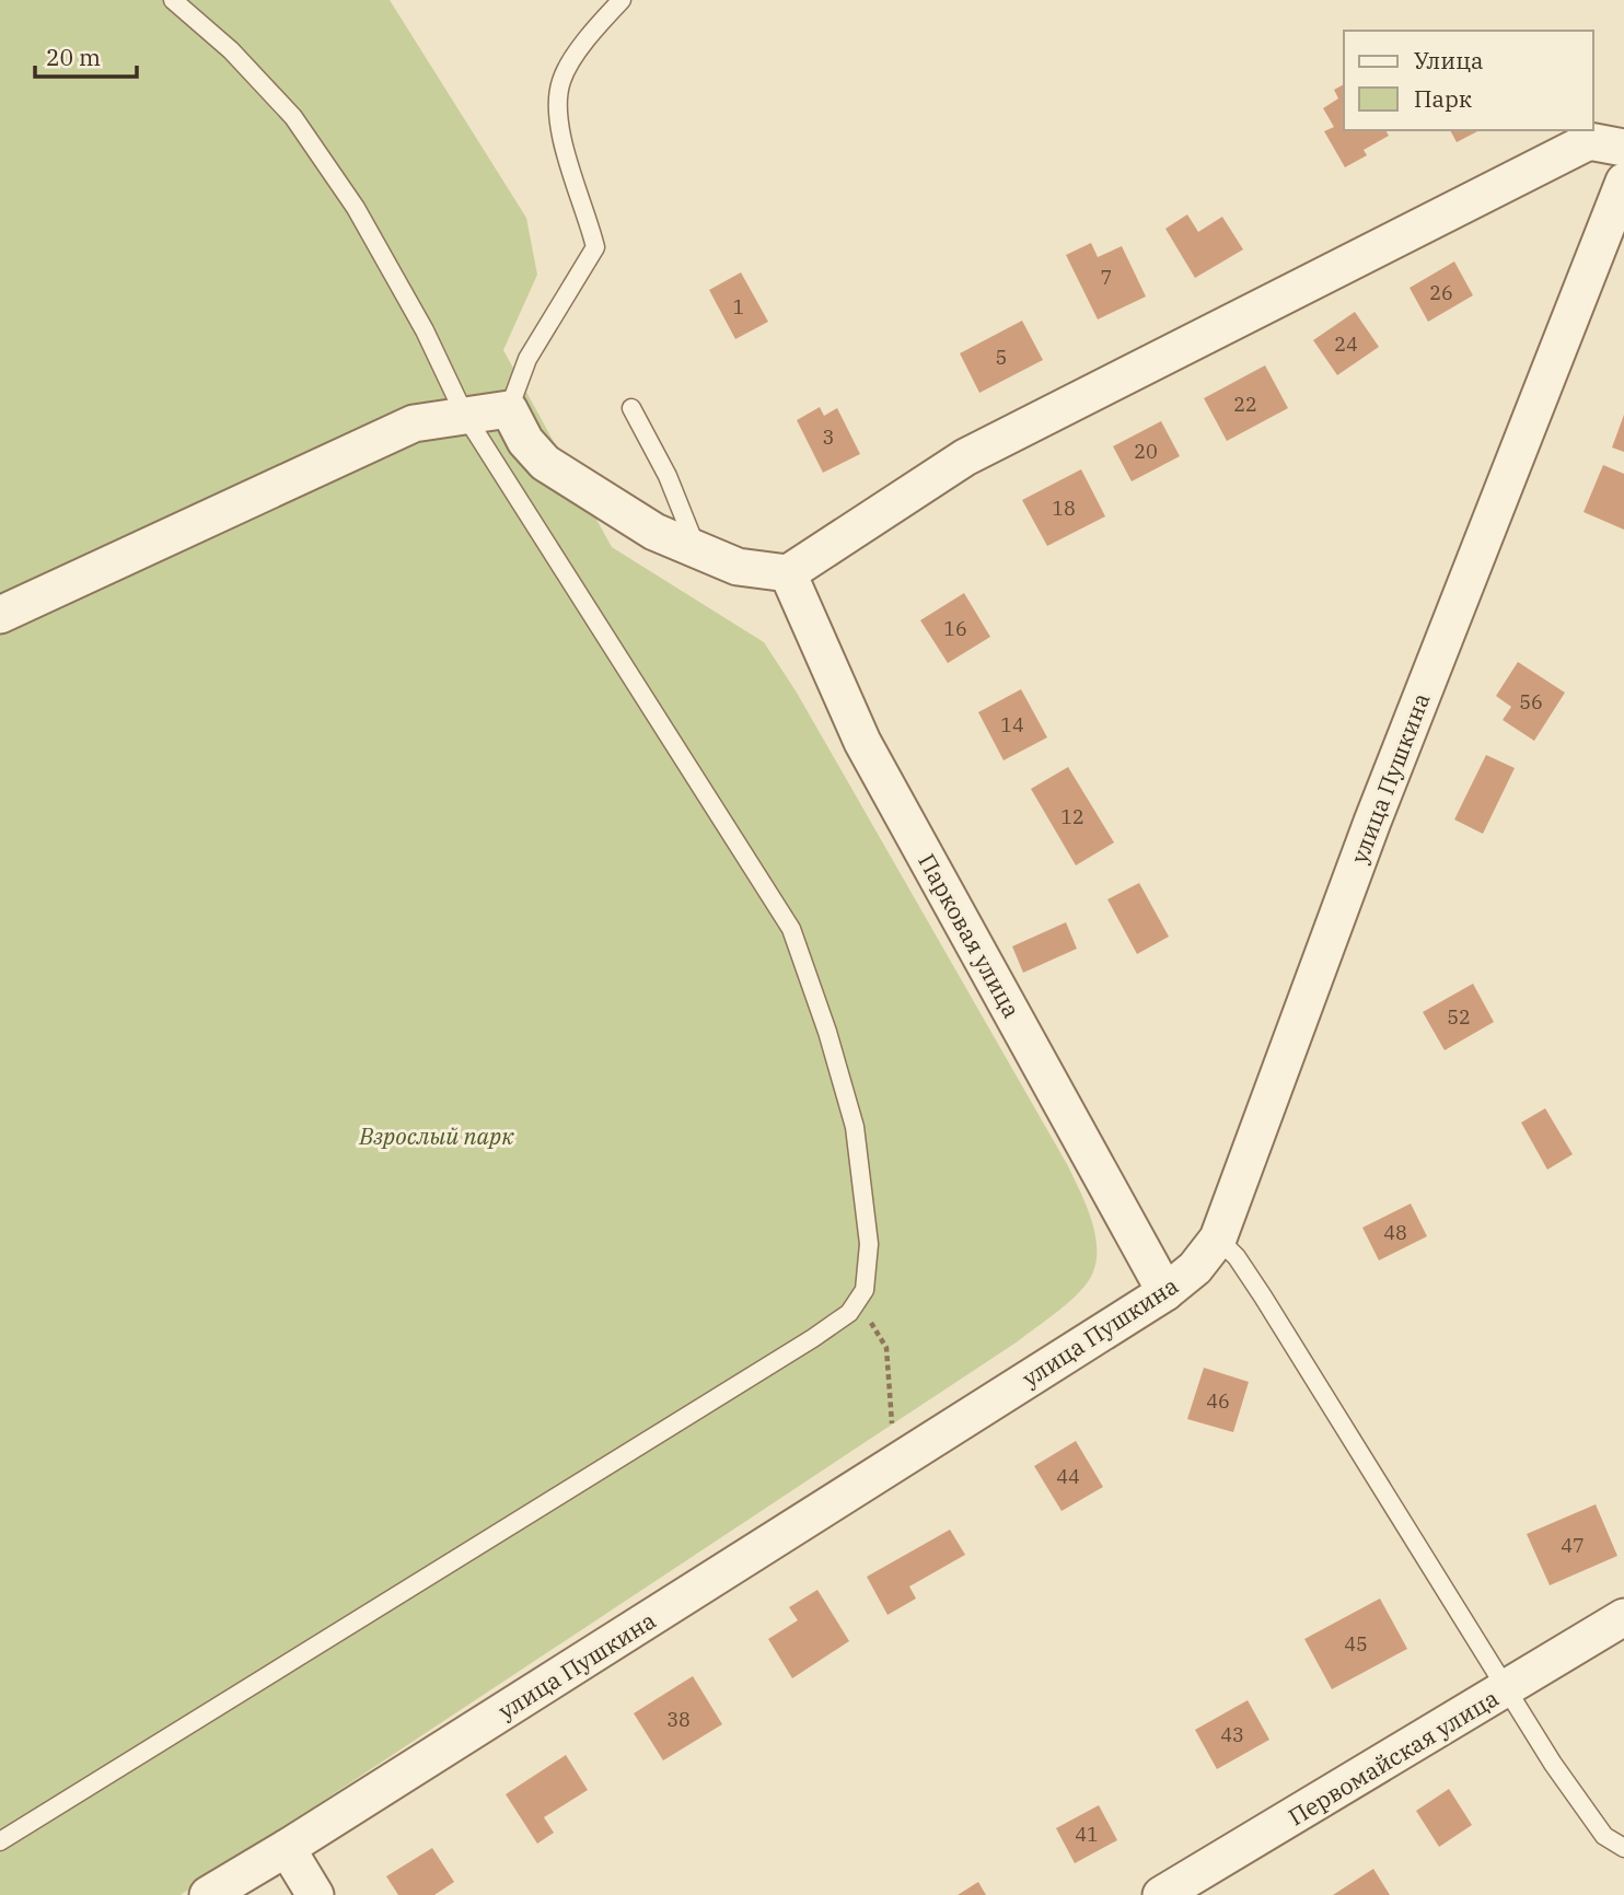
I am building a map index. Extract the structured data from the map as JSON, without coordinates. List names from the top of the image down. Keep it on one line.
{"streets":{"street":["улица Пушкина","Парковая улица","Первомайская улица"]},"crossings":[["улица Пушкина","Парковая улица"]],"parks":["Взрослый парк"],"house_numbers":["7","26","1","24","5","22","3","20","18","16","56","14","12","52","48","46","44","47","45","38","43","41"],"legend":["Улица","Парк"],"scale_bar":"20 m"}
